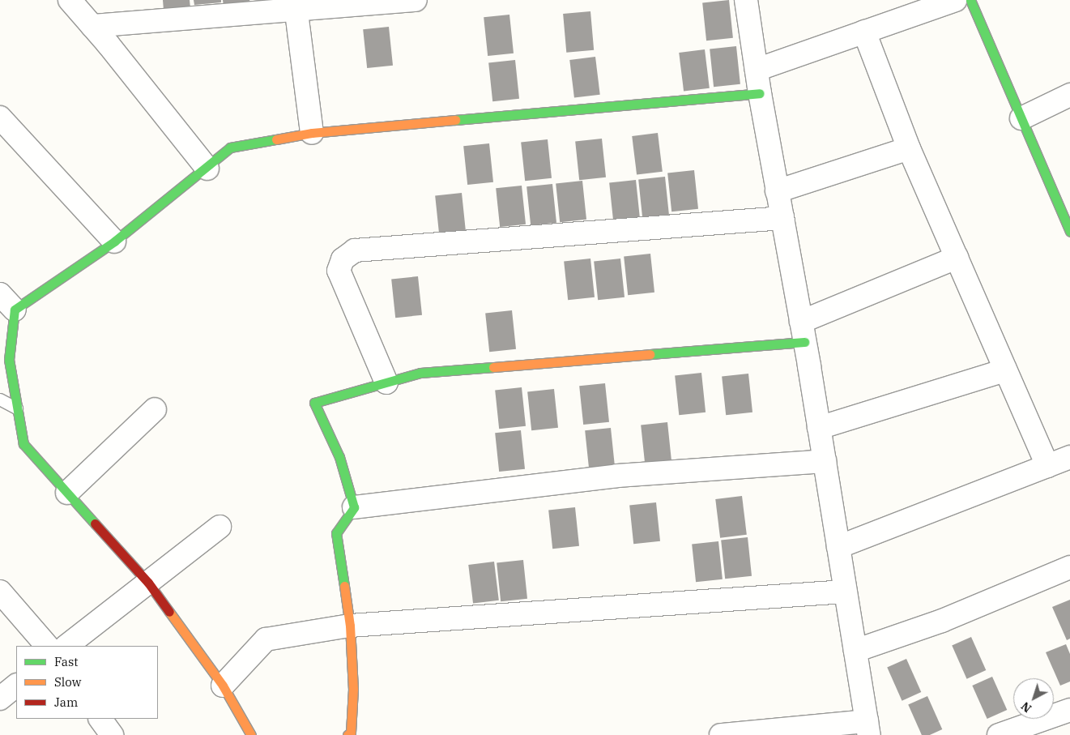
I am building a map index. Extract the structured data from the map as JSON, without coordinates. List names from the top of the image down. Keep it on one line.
{"legend":["Fast","Slow","Jam"],"north":"bottom left"}
